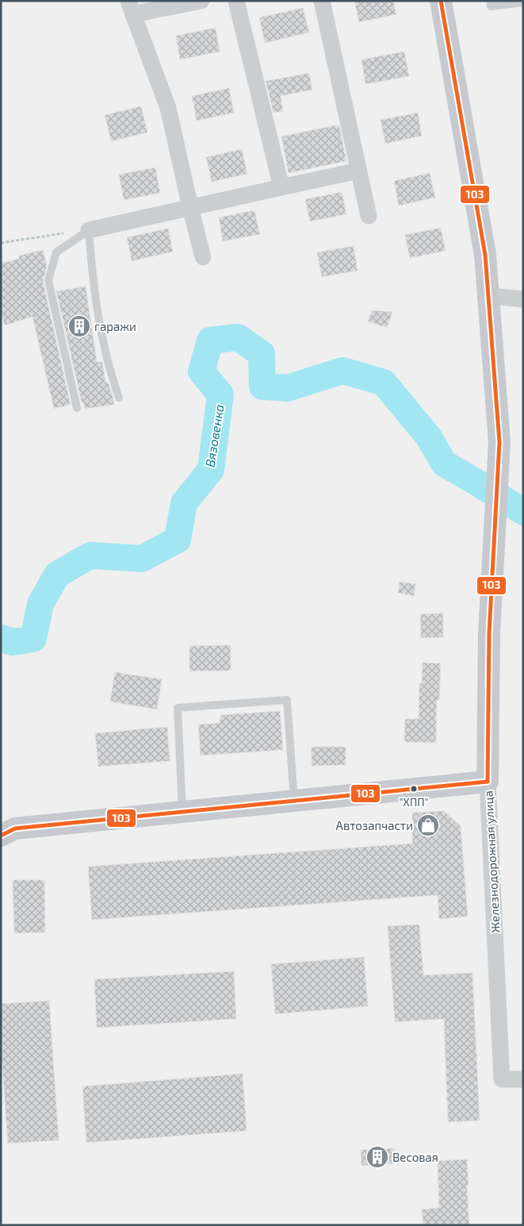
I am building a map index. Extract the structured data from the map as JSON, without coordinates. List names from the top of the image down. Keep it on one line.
{"streets":{"main road":["Железнодорожная улица"]},"water":["Вязовенка"],"places":{"building":["гаражи","Весовая"],"other":["\"ХПП\""],"shop":["Автозапчасти"]},"lines":["transit line 103"]}
